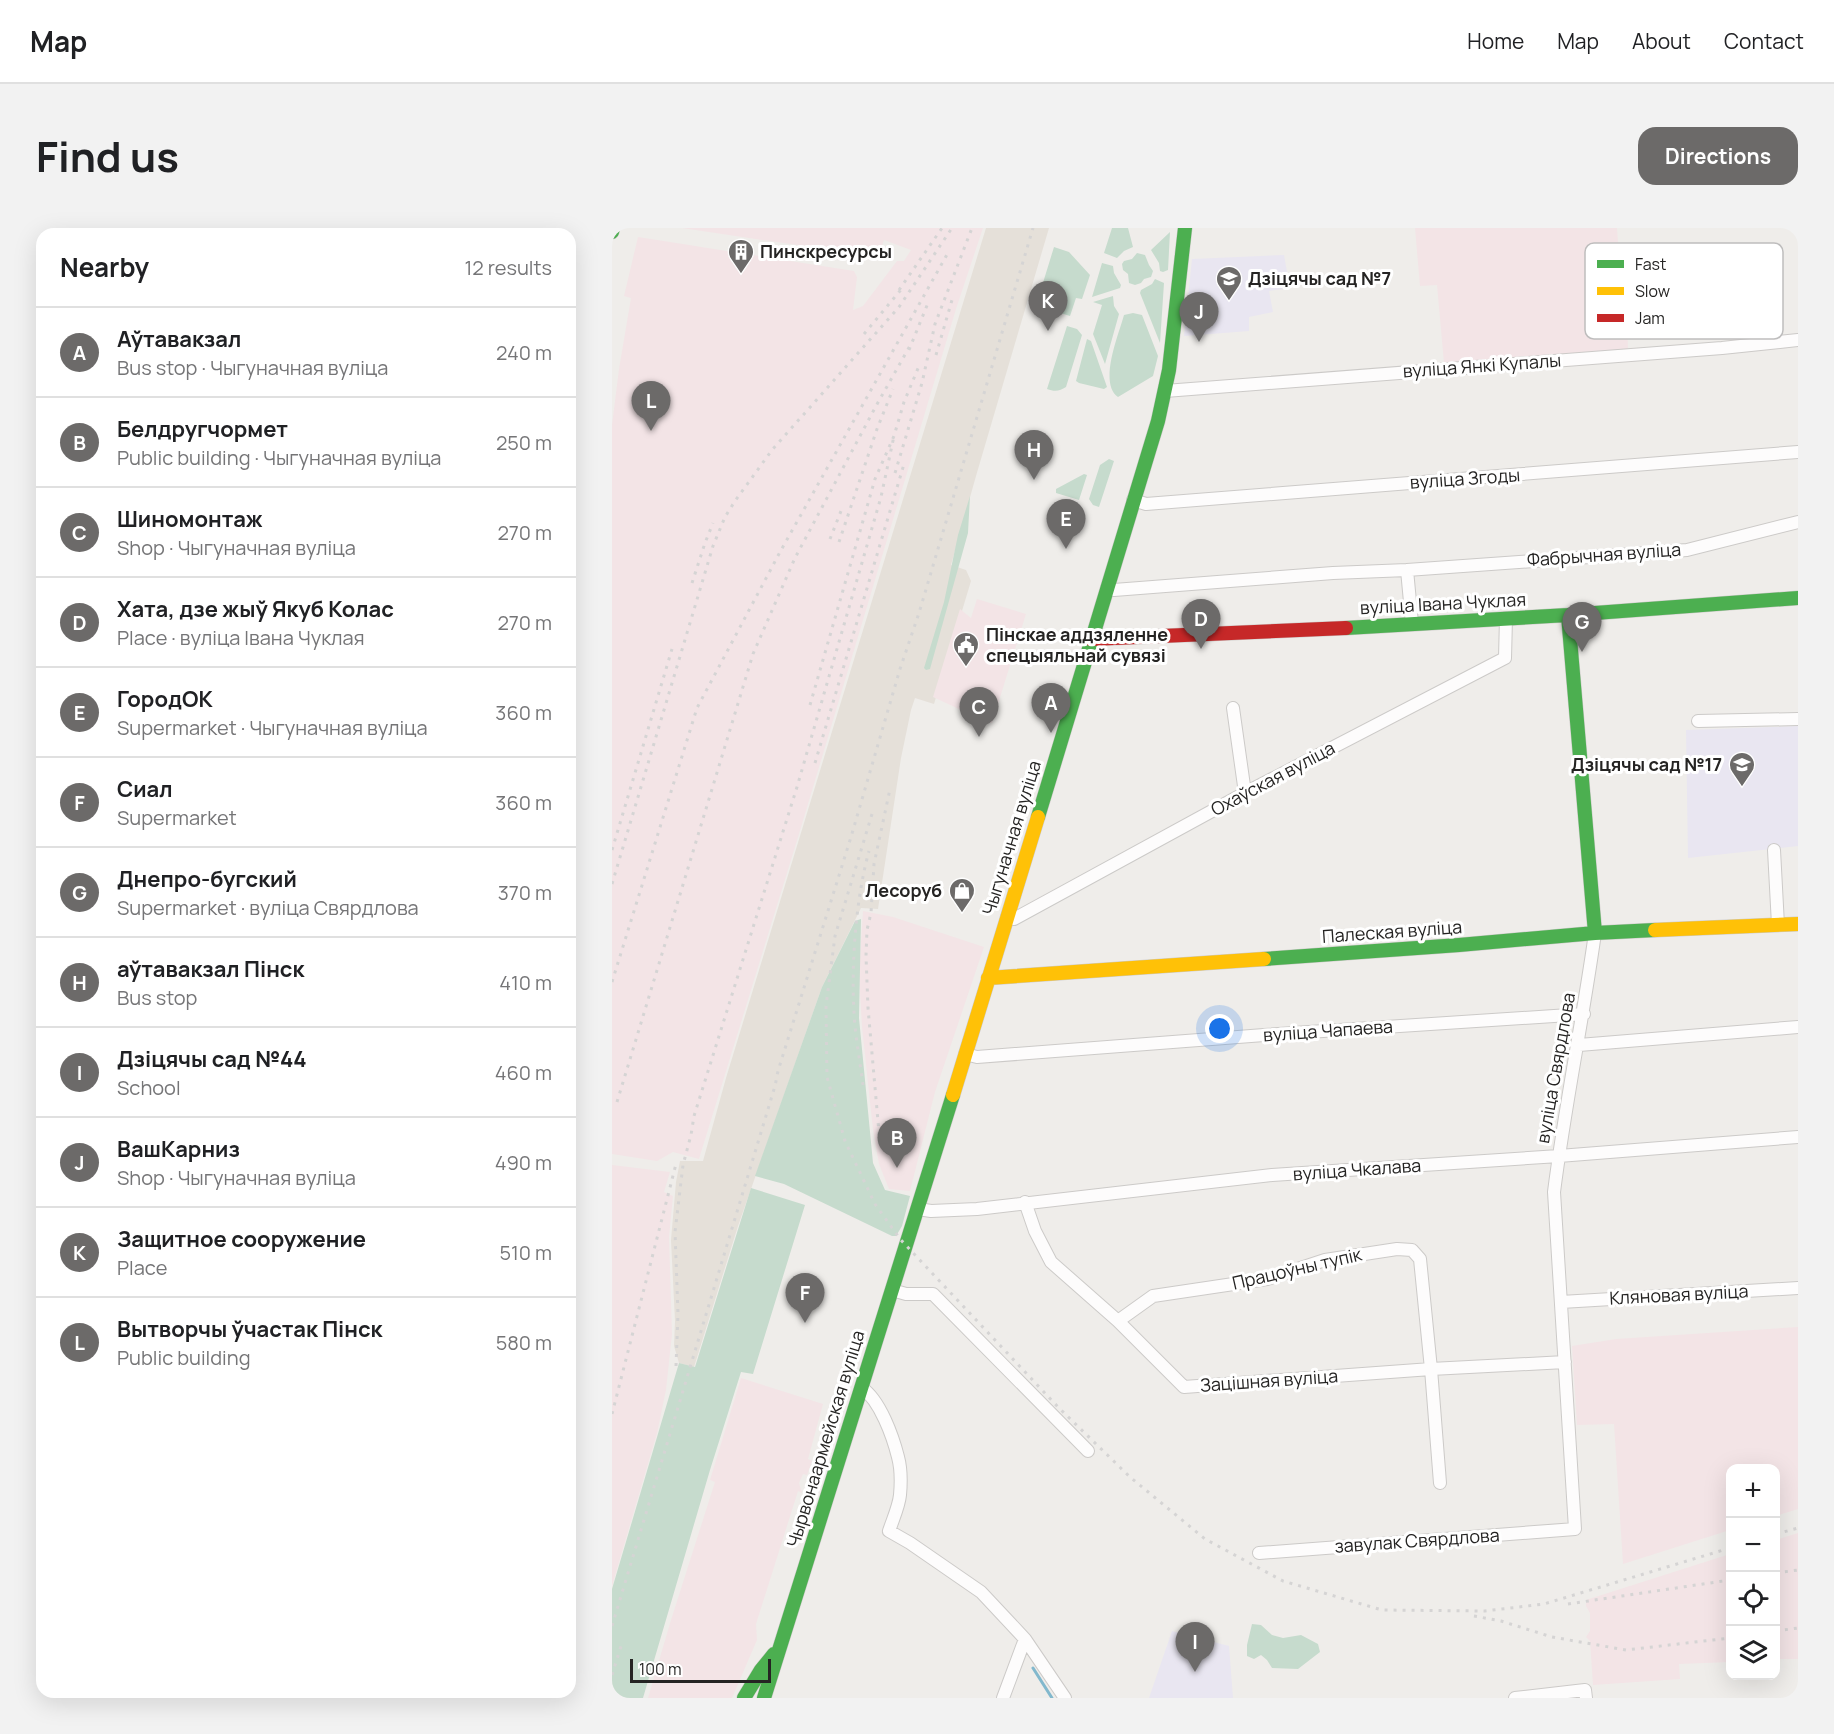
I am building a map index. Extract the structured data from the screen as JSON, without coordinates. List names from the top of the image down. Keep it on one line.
{"streets":{"street":["вуліца Янкі Купалы","вуліца Згоды","Фабрычная вуліца","вуліца Івана Чуклая","Охаўская вуліца","Чыгуначная вуліца","Палеская вуліца","вуліца Чапаева","вуліца Свярдлова","вуліца Чкалава","Працоўны тупік","Кляновая вуліца","Зацішная вуліца","Чырвонаармейская вуліца","завулак Свярдлова"]},"crossings":[["вуліца Янкі Купалы","Чыгуначная вуліца"],["вуліца Згоды","Чыгуначная вуліца"],["Фабрычная вуліца","Чыгуначная вуліца"],["вуліца Івана Чуклая","Охаўская вуліца"],["вуліца Івана Чуклая","Чыгуначная вуліца"],["вуліца Івана Чуклая","вуліца Свярдлова"],["Охаўская вуліца","Чыгуначная вуліца"],["Чыгуначная вуліца","Палеская вуліца"],["Чыгуначная вуліца","вуліца Чапаева"],["Чыгуначная вуліца","вуліца Чкалава"],["Чыгуначная вуліца","Чырвонаармейская вуліца"],["Палеская вуліца","вуліца Свярдлова"],["вуліца Чапаева","вуліца Свярдлова"],["вуліца Свярдлова","вуліца Чкалава"],["вуліца Свярдлова","Кляновая вуліца"],["вуліца Свярдлова","Зацішная вуліца"],["вуліца Свярдлова","завулак Свярдлова"],["вуліца Чкалава","Зацішная вуліца"],["Працоўны тупік","Зацішная вуліца"]],"places":{"building":["Пинскресурсы"],"school or university":["Дзіцячы сад №7","Дзіцячы сад №17"],"public building":["Пінскае аддзяленне спецыяльнай сувязі"],"shop":["Лесоруб"]},"legend":["Fast","Slow","Jam"],"scale_bar":"100 m","page":{"header":"Map","nav":["Home","Map","About","Contact"],"title":"Find us","buttons":"Directions","heading":["Nearby","12 results"],"pins":["K","J","L","H","E","D","G","A","C","B","F","I"],"list":[{"mark":"A","name":"Аўтавакзал","note":"Bus stop · Чыгуначная вуліца","value":"240 m"},{"mark":"B","name":"Белдругчормет","note":"Public building · Чыгуначная вуліца","value":"250 m"},{"mark":"C","name":"Шиномонтаж","note":"Shop · Чыгуначная вуліца","value":"270 m"},{"mark":"D","name":"Хата, дзе жыў Якуб Колас","note":"Place · вуліца Івана Чуклая","value":"270 m"},{"mark":"E","name":"ГородОК","note":"Supermarket · Чыгуначная вуліца","value":"360 m"},{"mark":"F","name":"Сиал","note":"Supermarket","value":"360 m"},{"mark":"G","name":"Днепро-бугский","note":"Supermarket · вуліца Свярдлова","value":"370 m"},{"mark":"H","name":"аўтавакзал Пінск","note":"Bus stop","value":"410 m"},{"mark":"I","name":"Дзіцячы сад №44","note":"School","value":"460 m"},{"mark":"J","name":"ВашКарниз","note":"Shop · Чыгуначная вуліца","value":"490 m"},{"mark":"K","name":"Защитное сооружение","note":"Place","value":"510 m"},{"mark":"L","name":"Вытворчы ўчастак Пінск","note":"Public building","value":"580 m"}],"map_buttons":["+","−"],"scale":"100 m"}}
